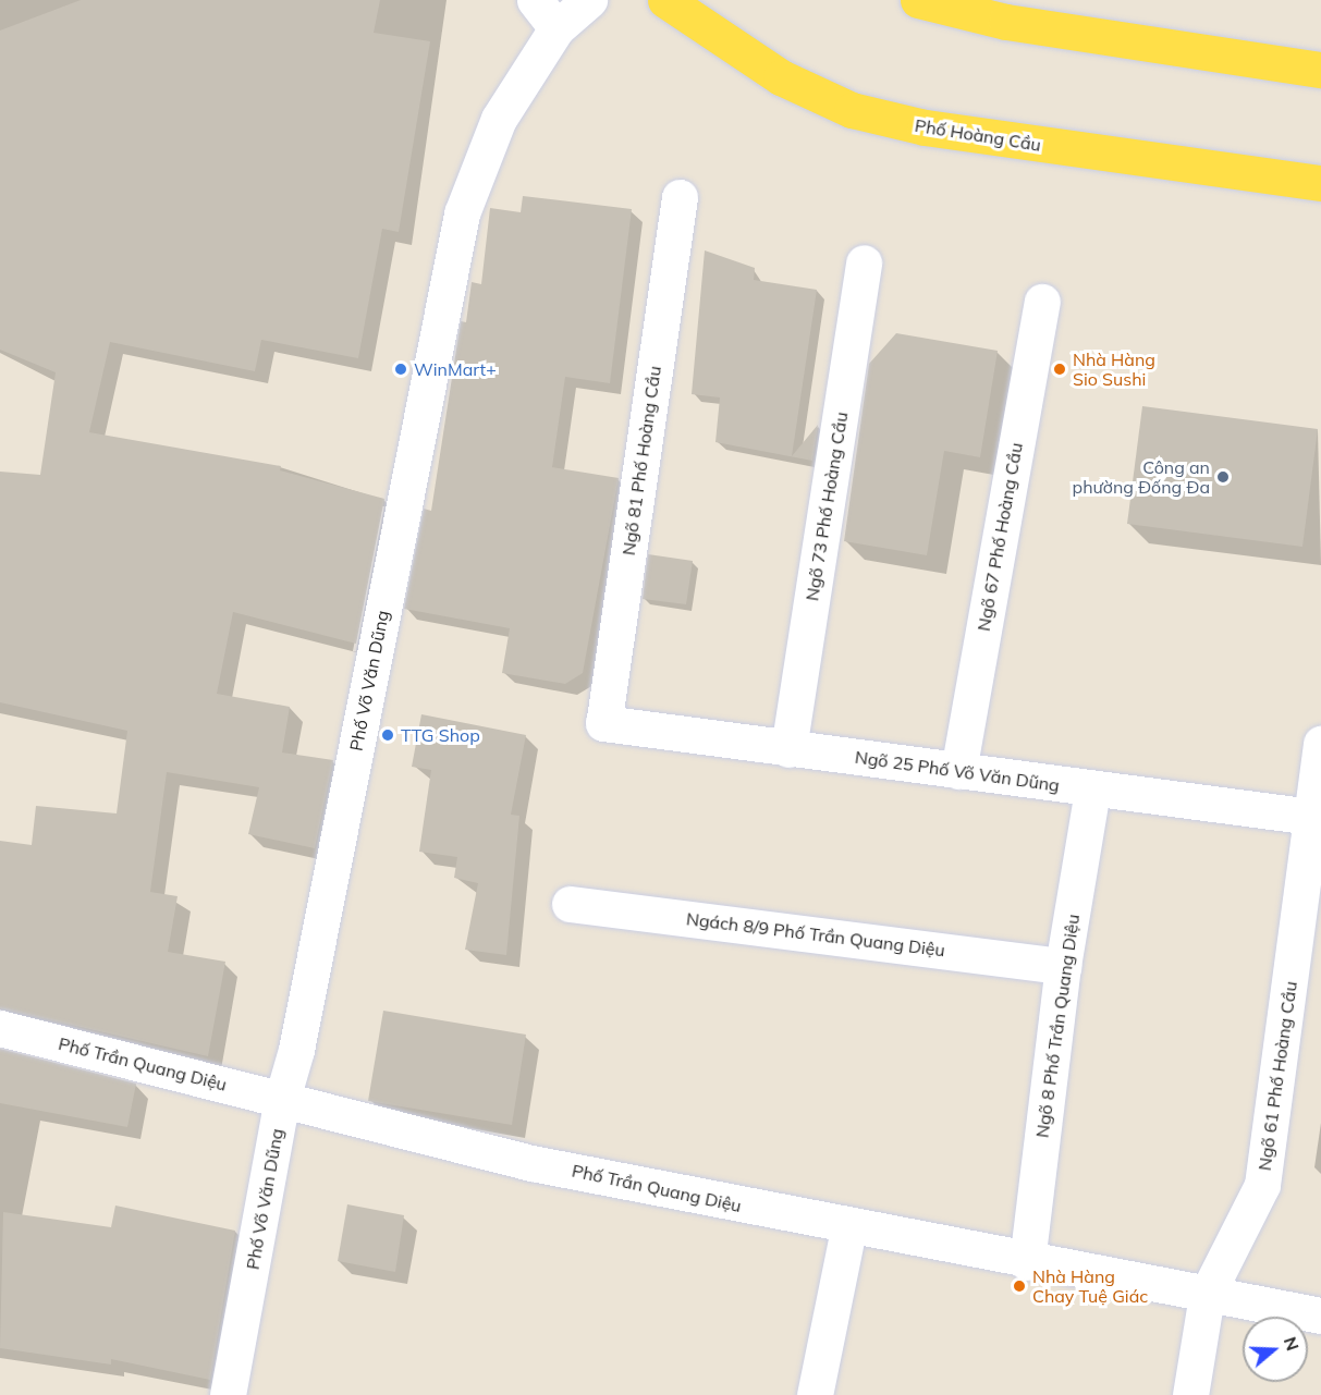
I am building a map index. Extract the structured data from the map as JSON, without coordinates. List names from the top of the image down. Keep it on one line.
{"streets":{"main road":["Phố Hoàng Cầu"],"street":["Ngõ 81 Phố Hoàng Cầu","Ngõ 73 Phố Hoàng Cầu","Ngõ 67 Phố Hoàng Cầu","Phố Võ Văn Dũng","Ngõ 25 Phố Võ Văn Dũng","Ngách 8/9 Phố Trần Quang Diệu","Ngõ 8 Phố Trần Quang Diệu","Phố Trần Quang Diệu","Ngõ 61 Phố Hoàng Cầu"]},"crossings":[["Ngõ 81 Phố Hoàng Cầu","Ngõ 25 Phố Võ Văn Dũng"],["Ngõ 73 Phố Hoàng Cầu","Ngõ 25 Phố Võ Văn Dũng"],["Ngõ 67 Phố Hoàng Cầu","Ngõ 25 Phố Võ Văn Dũng"],["Phố Võ Văn Dũng","Phố Trần Quang Diệu"],["Ngõ 25 Phố Võ Văn Dũng","Ngõ 8 Phố Trần Quang Diệu"],["Ngõ 25 Phố Võ Văn Dũng","Ngõ 61 Phố Hoàng Cầu"],["Ngách 8/9 Phố Trần Quang Diệu","Ngõ 8 Phố Trần Quang Diệu"],["Ngõ 8 Phố Trần Quang Diệu","Phố Trần Quang Diệu"],["Phố Trần Quang Diệu","Ngõ 61 Phố Hoàng Cầu"]],"places":["WinMart+","Nhà Hàng Sio Sushi","Công an phường Đống Đa","TTG Shop","Nhà Hàng Chay Tuệ Giác"],"north":"right"}
